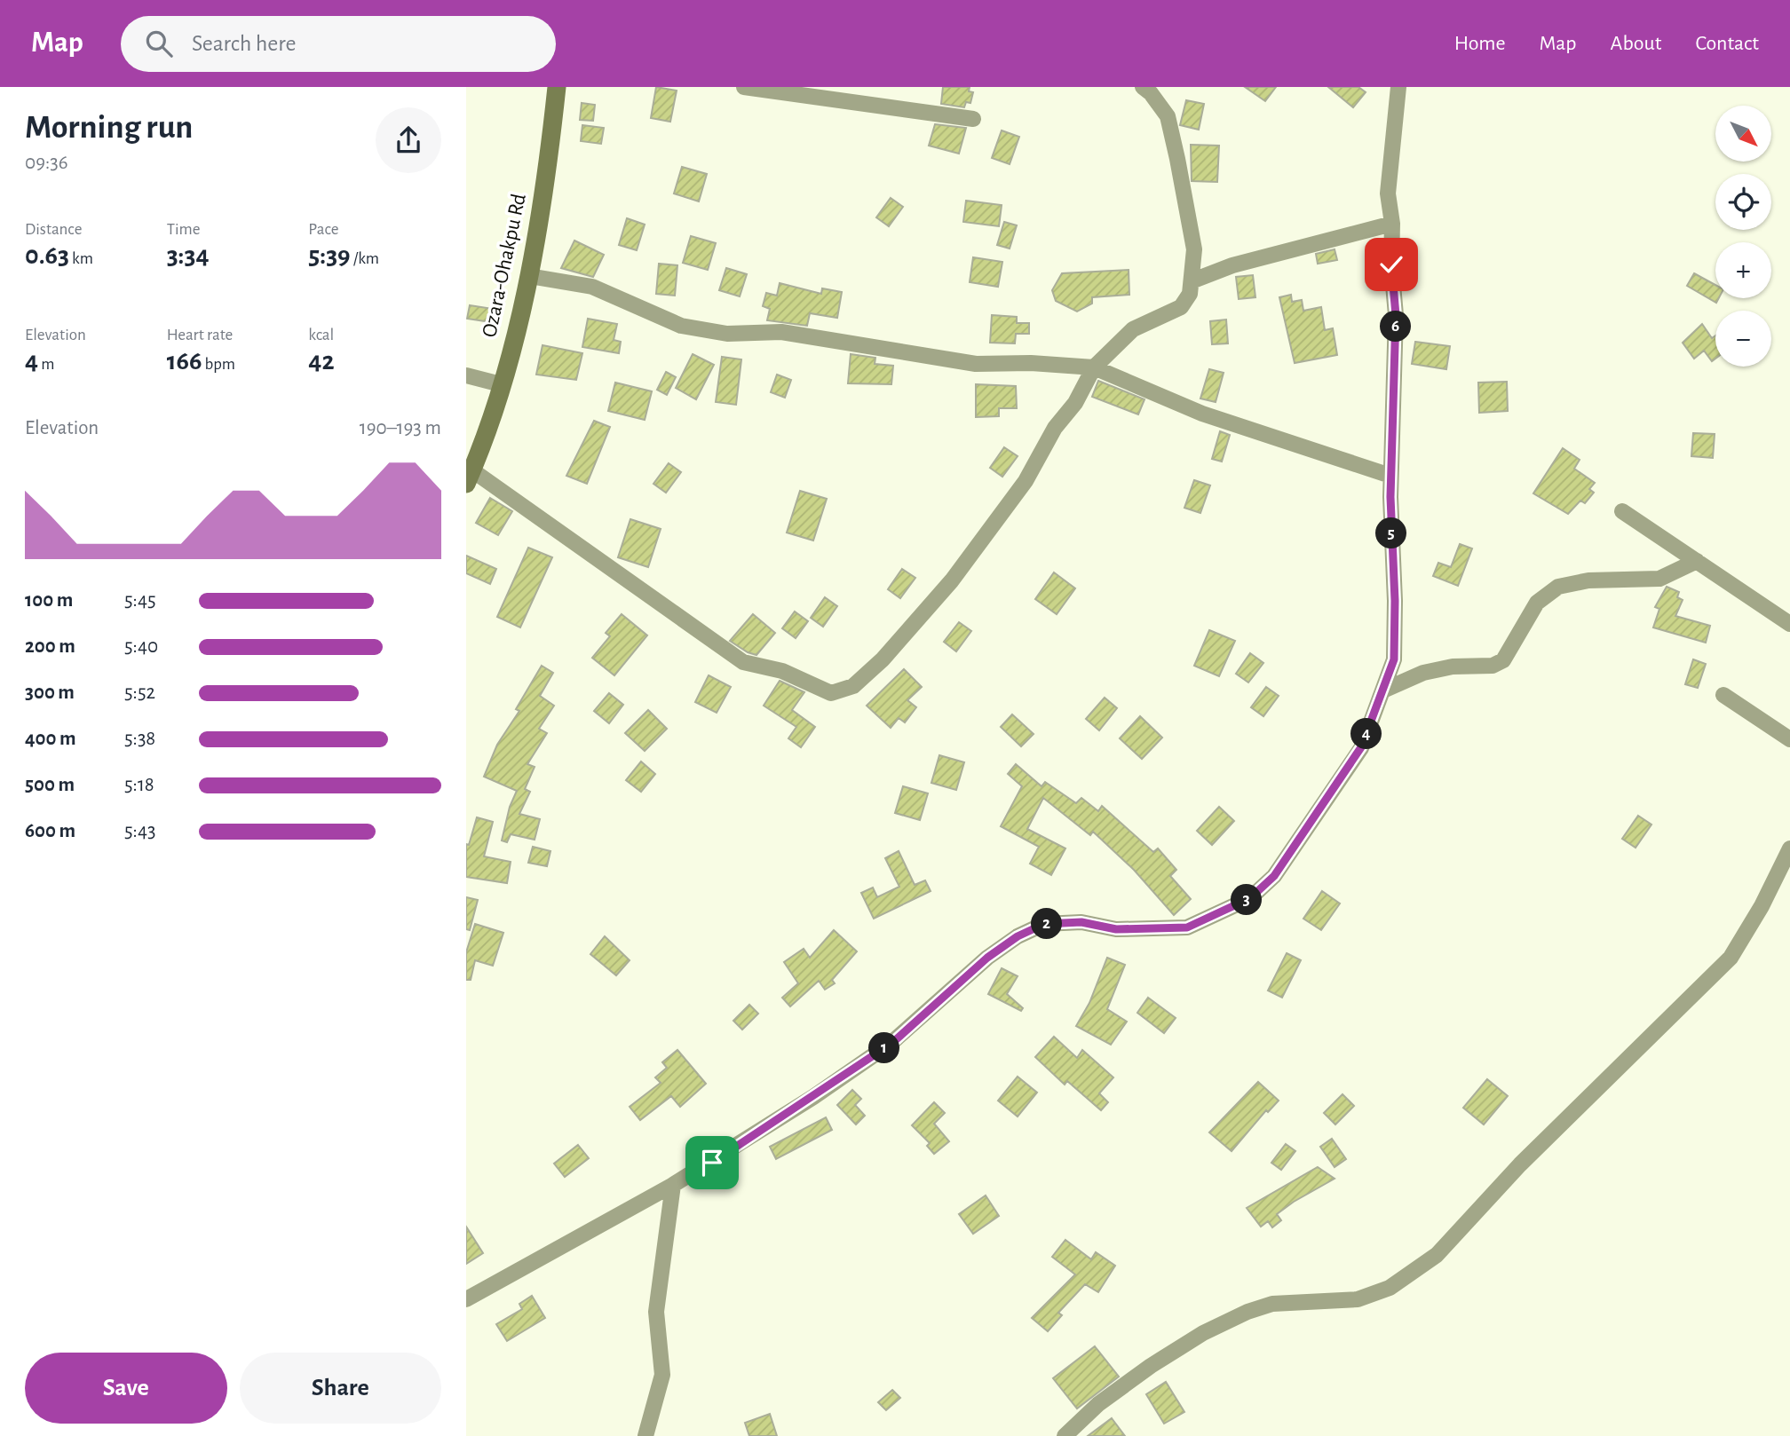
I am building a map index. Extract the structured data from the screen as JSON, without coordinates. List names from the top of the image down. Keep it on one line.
{"streets":{"main road":["Ozara-Ohakpu Rd"]},"north":"bottom right","page":{"header":"Map","search":"Search here","nav":["Home","Map","About","Contact"],"heading":["Morning run","09:36"],"map_buttons":["+","−"],"stats":[["Distance","0.63 km"],["Time","3:34"],["Pace","5:39 /km"],["Elevation","4 m"],["Heart rate","166 bpm"],["kcal","42"]],"pins":["6","5","4","3","2","1"],"chart":["Elevation","190–193 m"],"list":[{"name":"100 m","note":"5:45"},{"name":"200 m","note":"5:40"},{"name":"300 m","note":"5:52"},{"name":"400 m","note":"5:38"},{"name":"500 m","note":"5:18"},{"name":"600 m","note":"5:43"}],"buttons":["Save","Share"]}}
